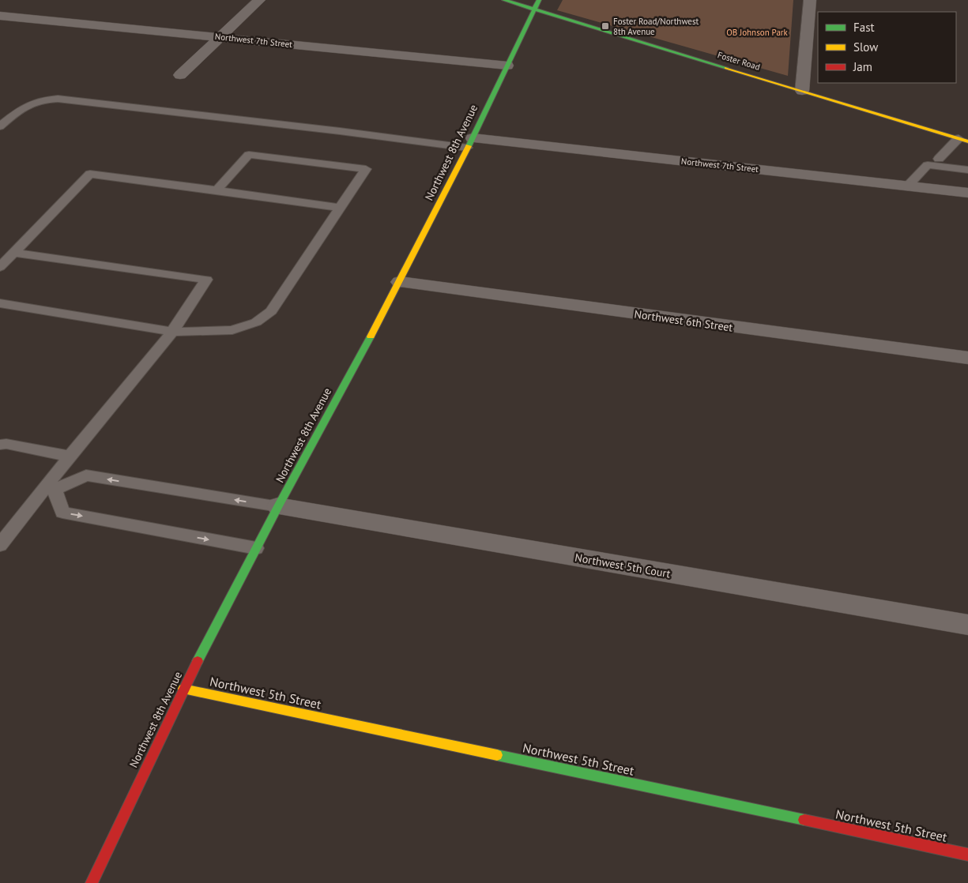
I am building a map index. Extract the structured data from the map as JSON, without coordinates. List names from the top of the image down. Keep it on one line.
{"streets":{"street":["Northwest 7th Street","Foster Road","Northwest 8th Avenue","Northwest 6th Street","Northwest 5th Court","Northwest 5th Street"]},"crossings":[["Northwest 7th Street","Northwest 8th Avenue"],["Foster Road","Northwest 8th Avenue"],["Northwest 8th Avenue","Northwest 6th Street"],["Northwest 8th Avenue","Northwest 5th Court"],["Northwest 8th Avenue","Northwest 5th Street"]],"parks":["OB Johnson Park"],"places":{"transit":["Foster Road/Northwest 8th Avenue"]},"legend":["Fast","Slow","Jam"]}
